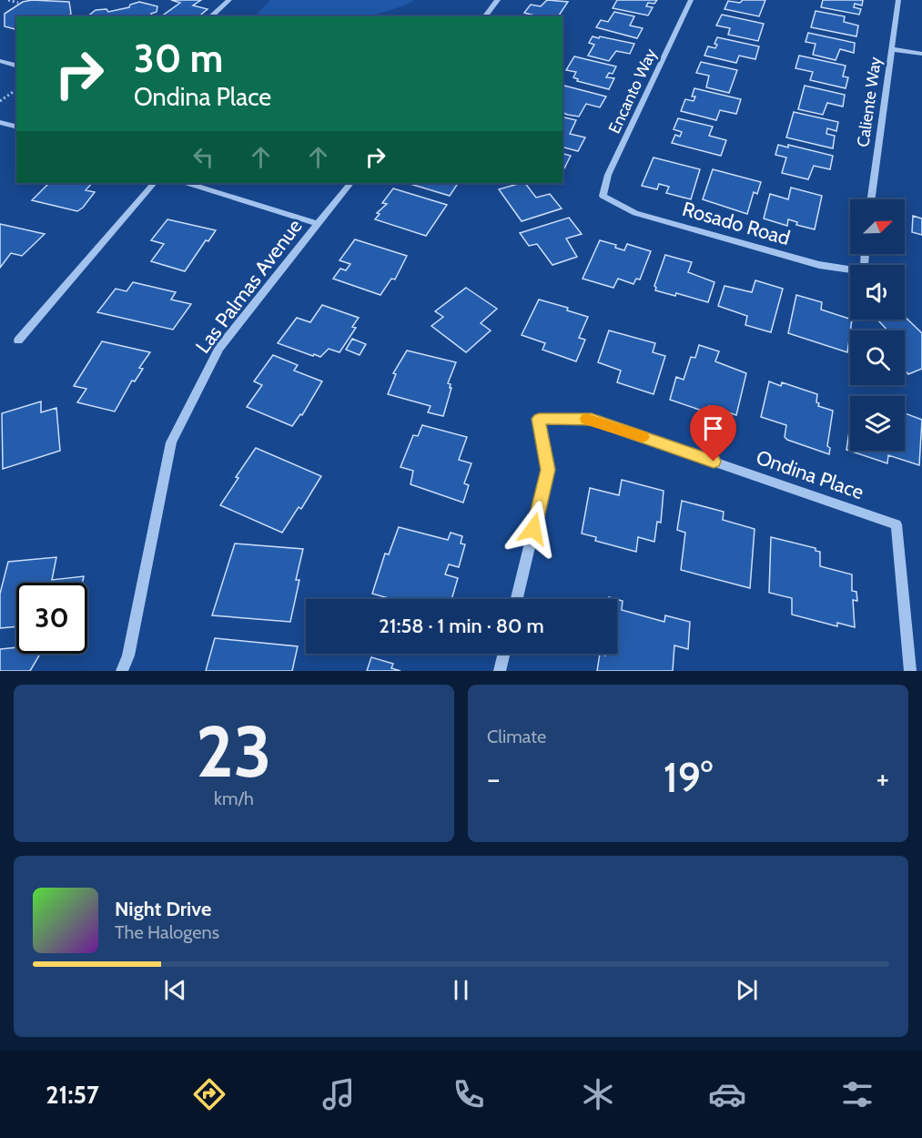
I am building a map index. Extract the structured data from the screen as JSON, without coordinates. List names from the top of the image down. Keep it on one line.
{"streets":{"street":["Encanto Way","Caliente Way","Rosado Road","Las Palmas Avenue","Ondina Place"]},"crossings":[["Encanto Way","Rosado Road"]],"north":"top right","page":{"turn":["30 m","Ondina Place"],"limit":"30","trip":"21:58 · 1 min · 80 m","tile":[["23","km/h"],"Climate"],"heat":["−","19°","+"],"song":["Night Drive","The Halogens"],"tabs":"21:57"}}
